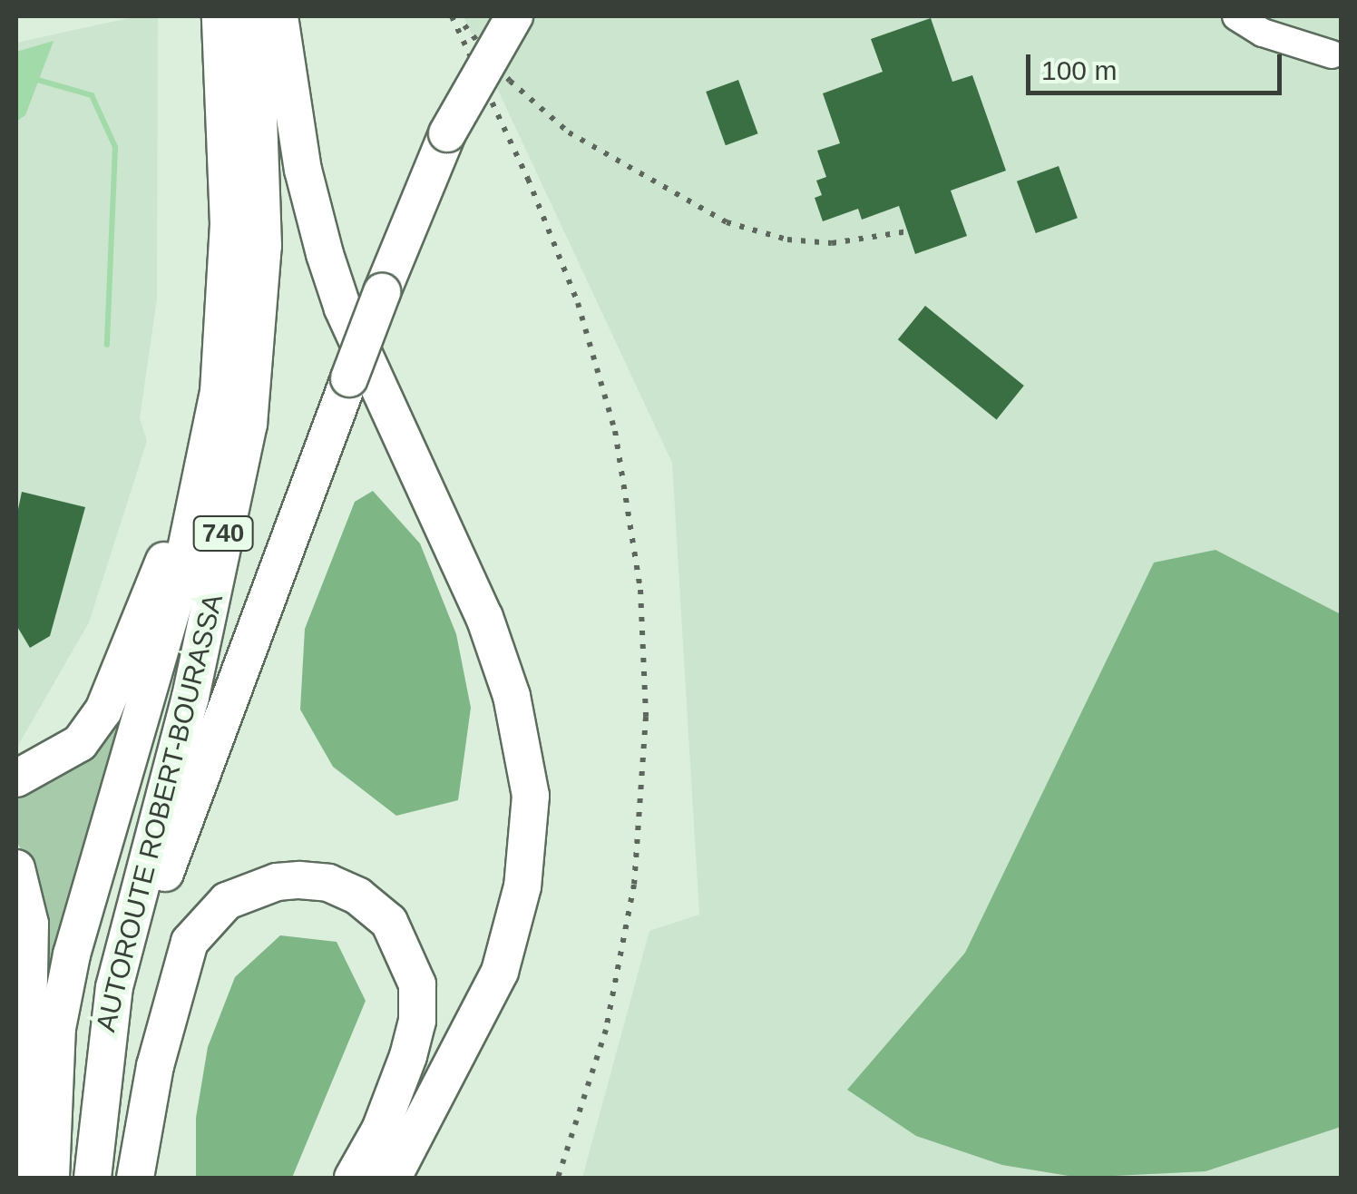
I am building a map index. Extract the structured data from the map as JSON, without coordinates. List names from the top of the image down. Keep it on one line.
{"streets":{"highway":["740","AUTOROUTE ROBERT-BOURASSA"]},"scale_bar":"100 m"}
